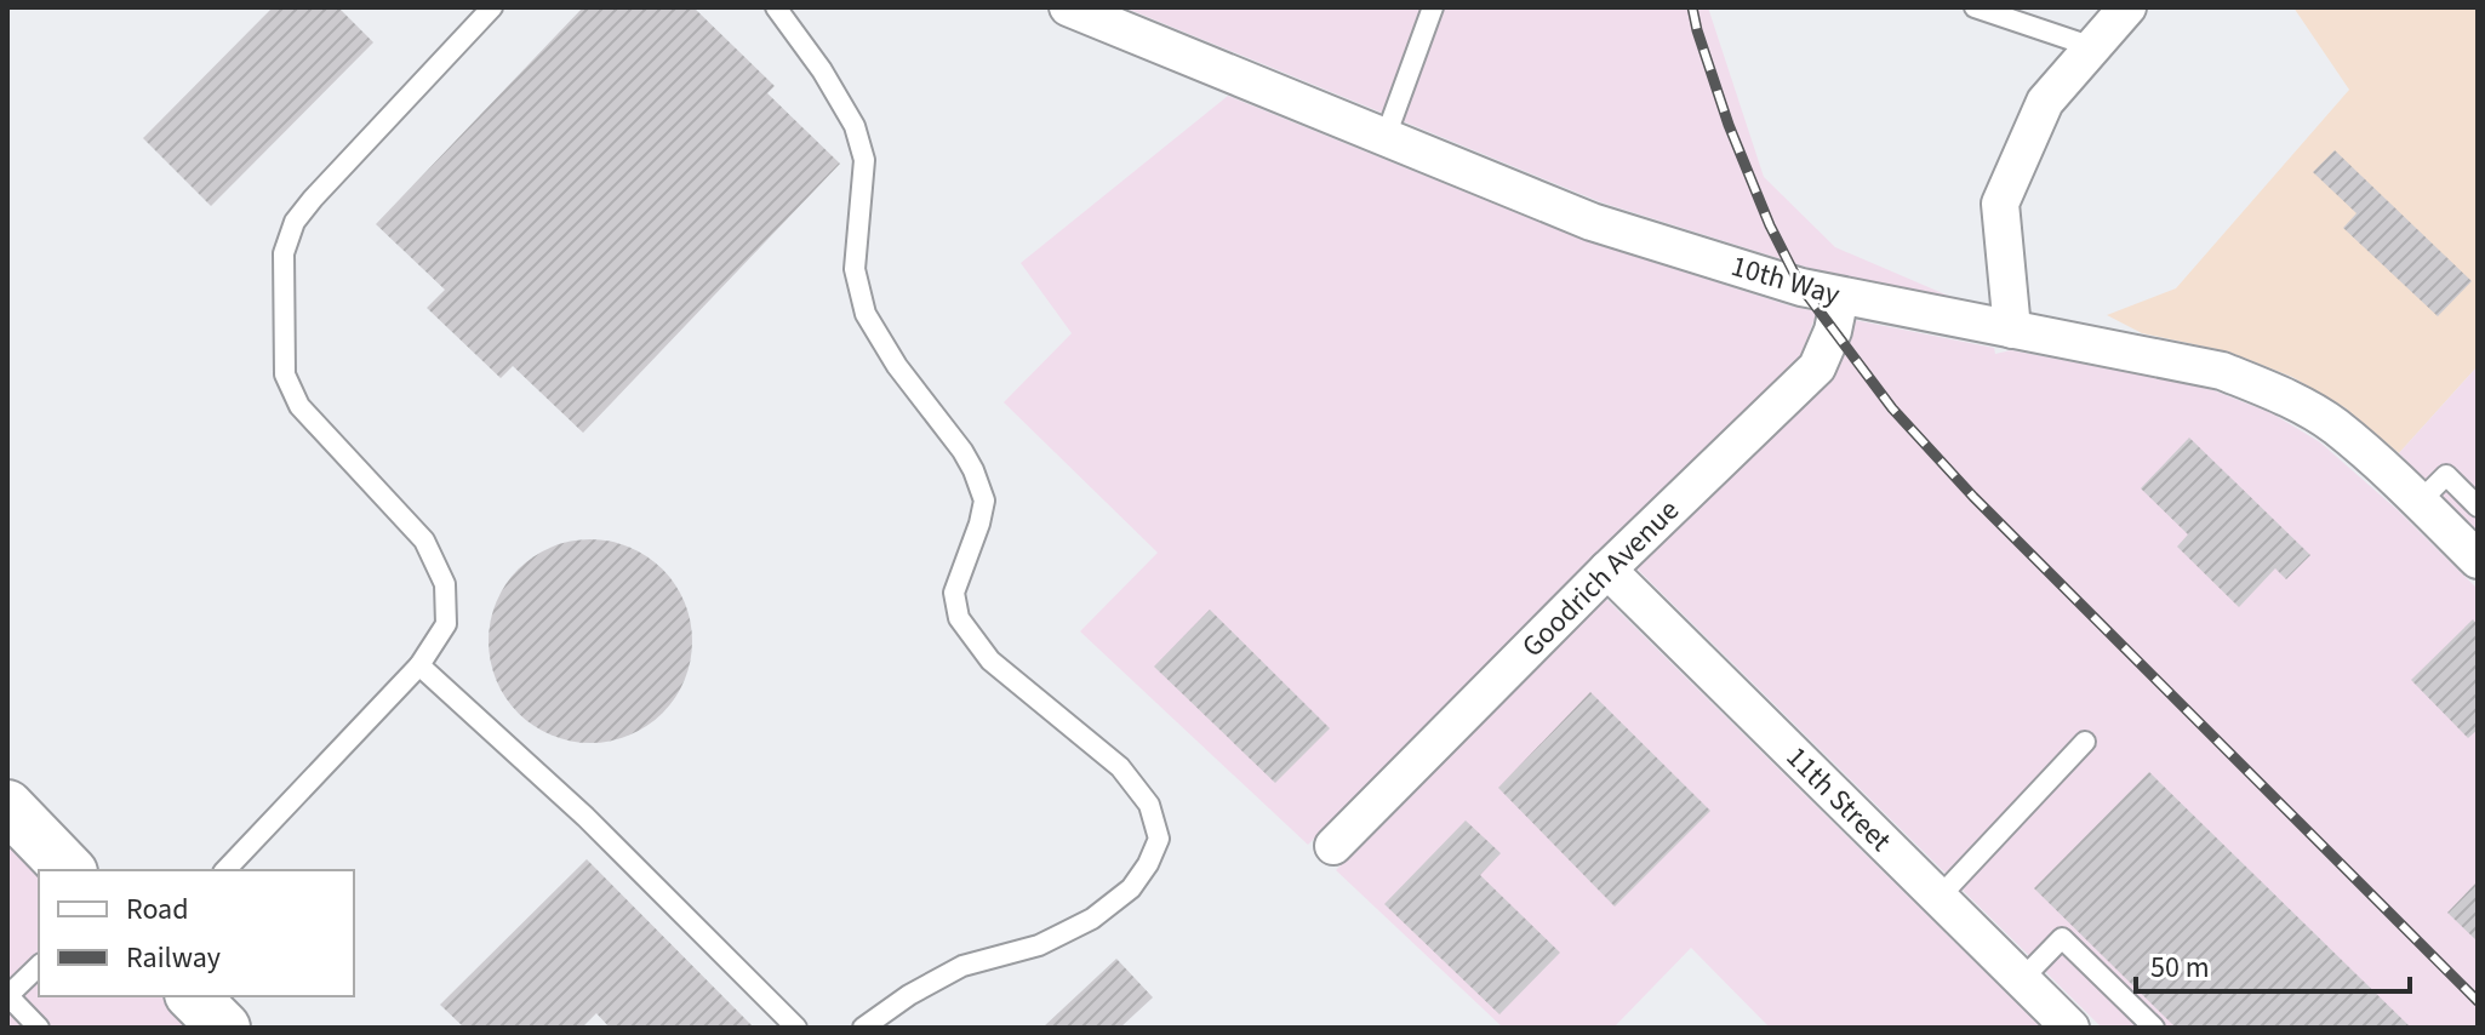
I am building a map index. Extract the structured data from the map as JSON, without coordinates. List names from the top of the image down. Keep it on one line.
{"streets":{"street":["10th Way","Goodrich Avenue","11th Street"]},"crossings":[["10th Way","Goodrich Avenue"],["Goodrich Avenue","11th Street"]],"legend":["Road","Railway"],"scale_bar":"50 m"}
